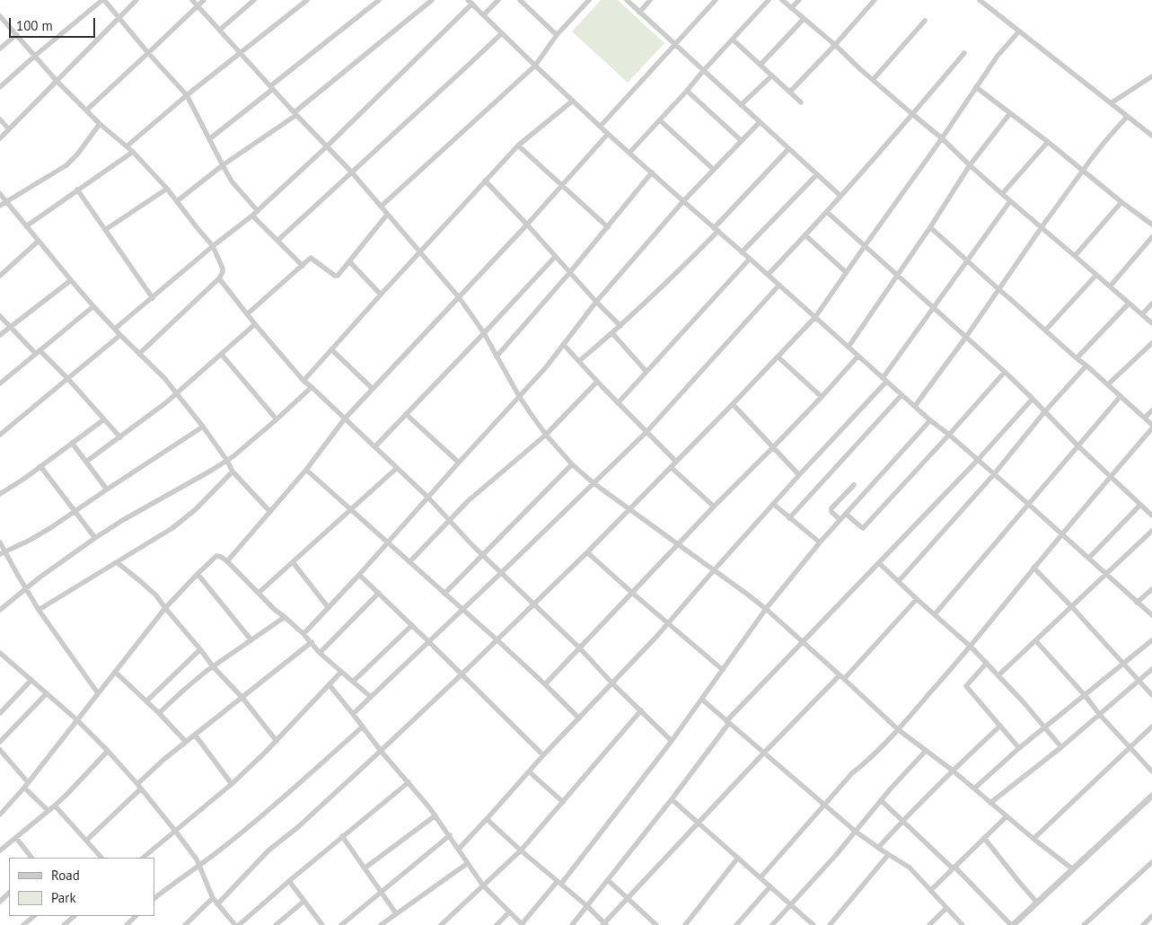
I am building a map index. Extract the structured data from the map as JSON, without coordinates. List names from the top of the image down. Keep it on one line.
{"legend":["Road","Park"],"scale_bar":"100 m"}
